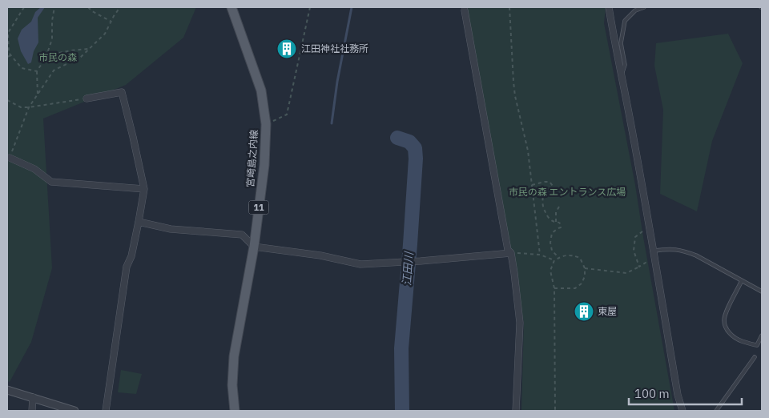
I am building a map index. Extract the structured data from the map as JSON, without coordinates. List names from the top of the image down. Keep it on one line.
{"streets":{"main road":["宮崎島之内線","11"]},"water":["江田川"],"parks":["市民の森","市民の森 エントランス広場"],"places":{"building":["江田神社社務所","東屋"]},"scale_bar":"100 m"}
